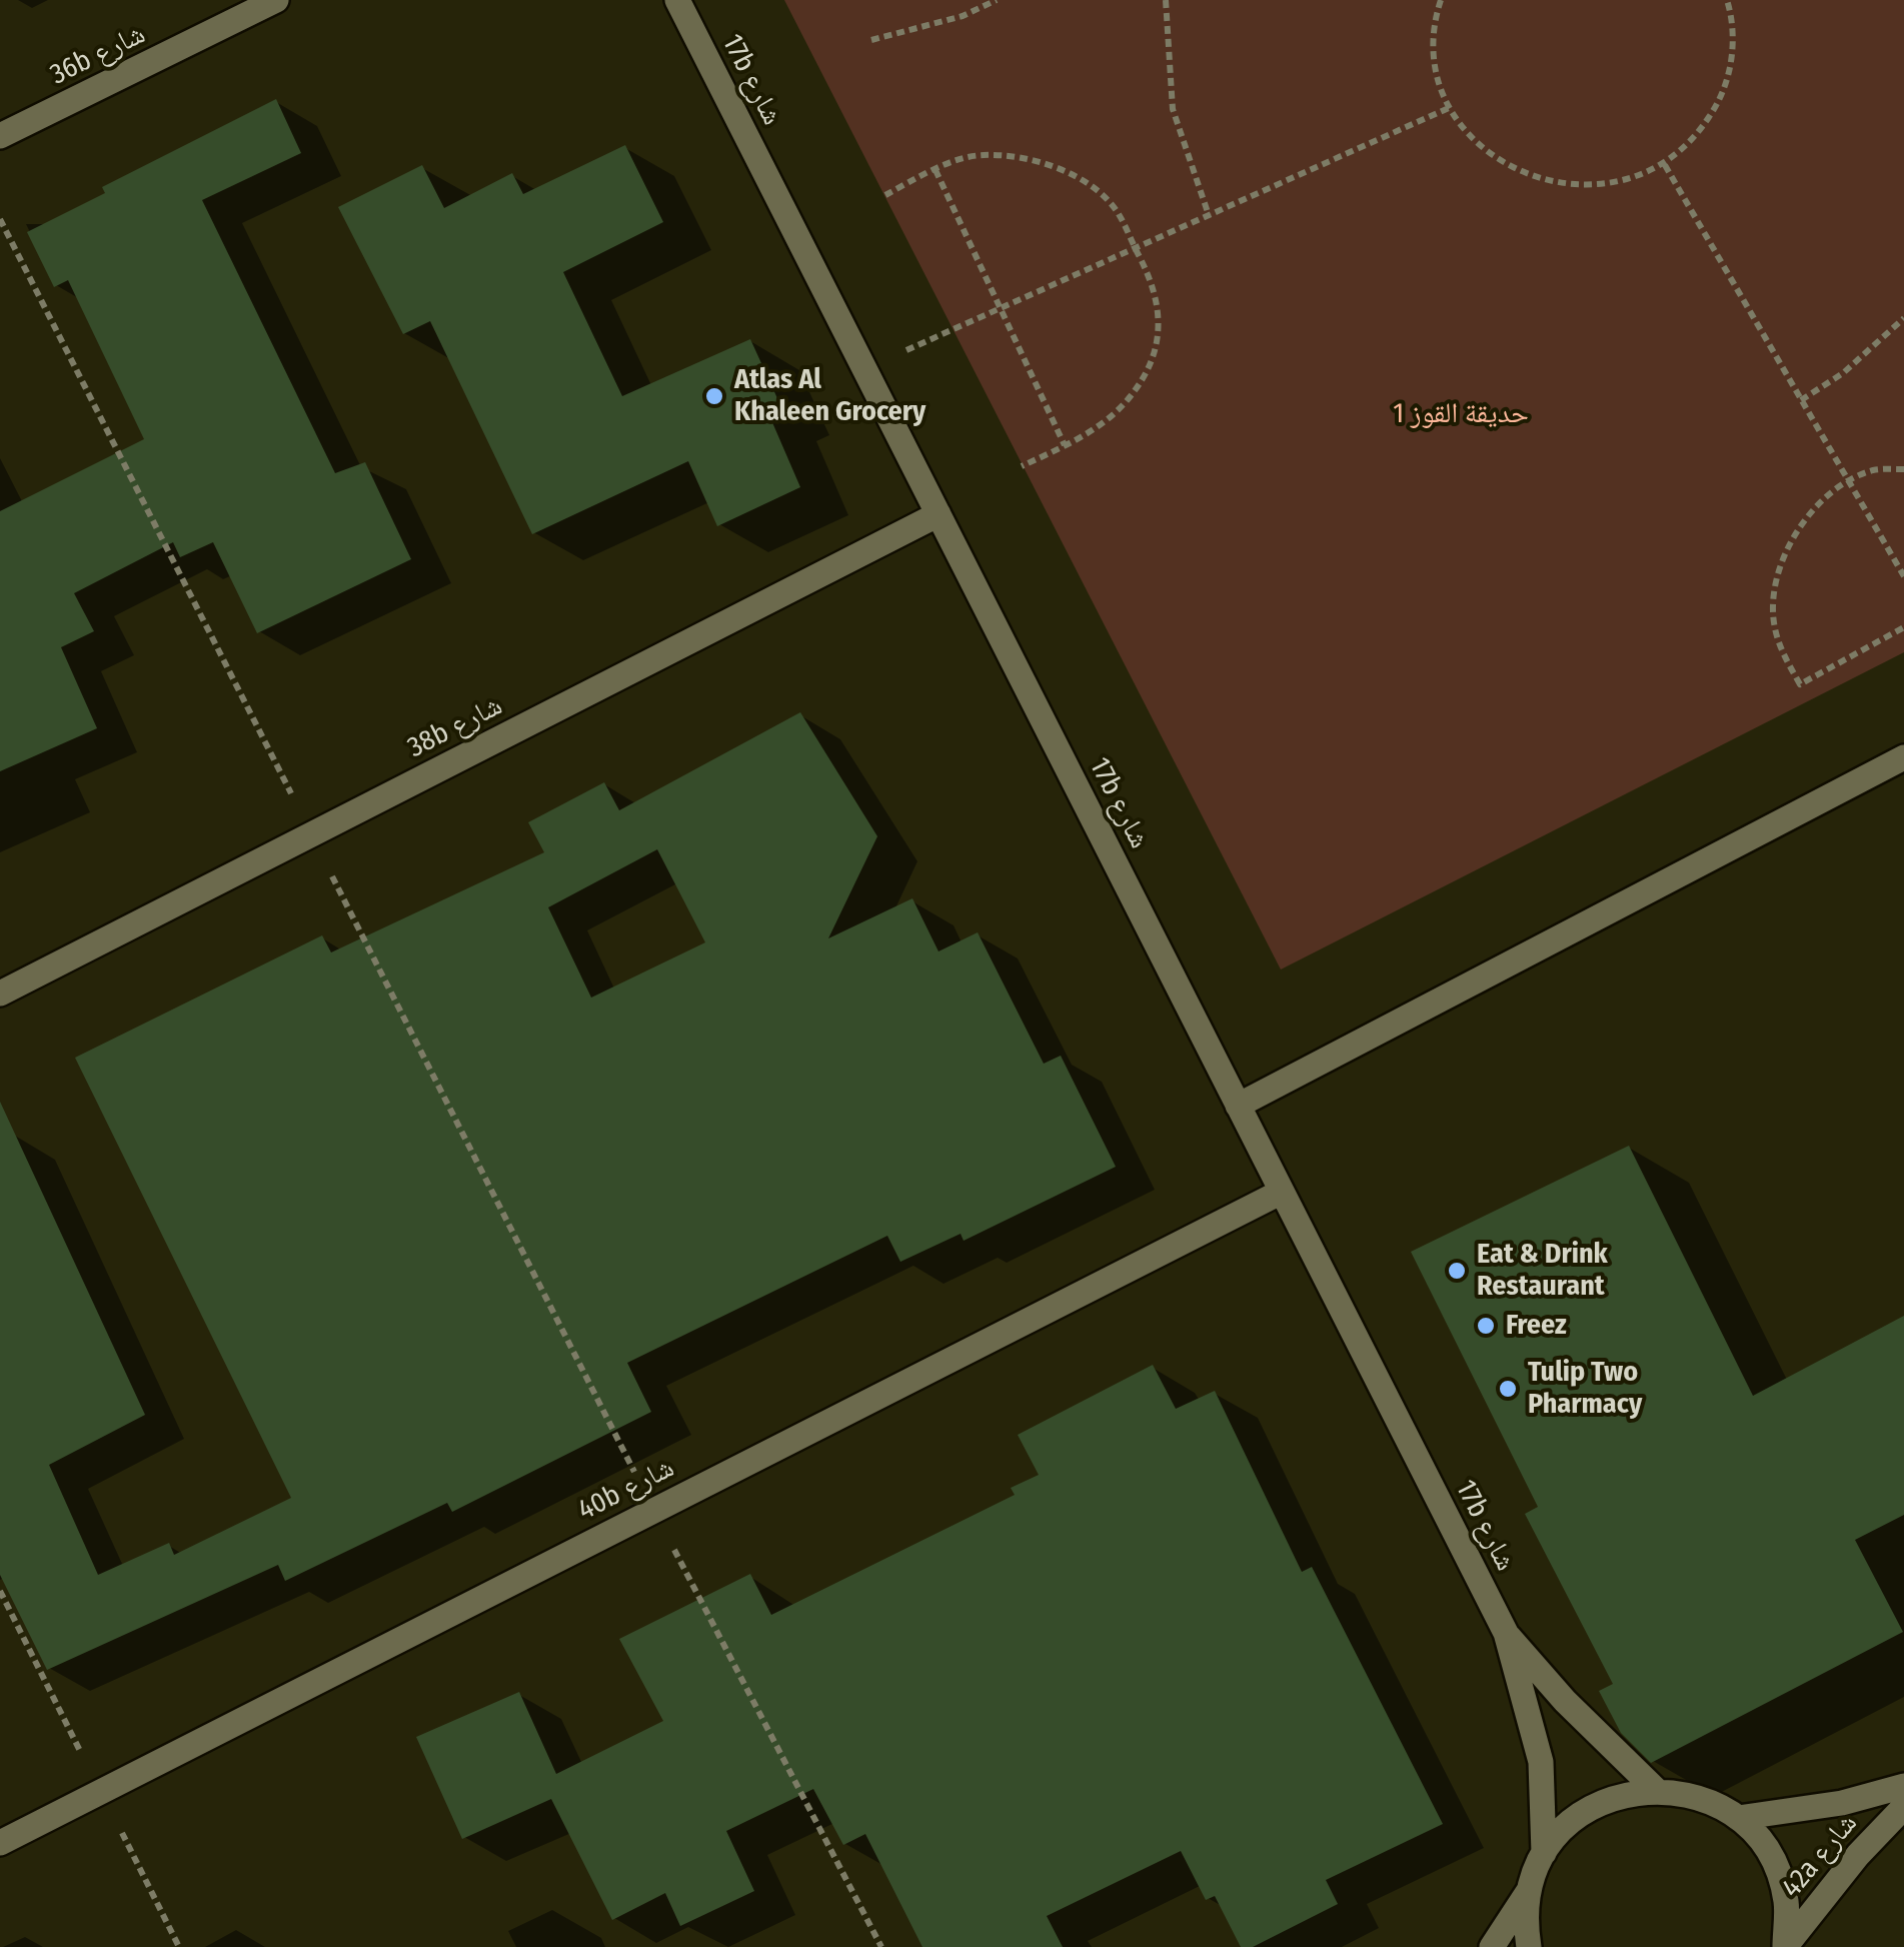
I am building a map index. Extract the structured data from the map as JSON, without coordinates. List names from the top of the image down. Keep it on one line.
{"streets":{"street":["36b شارع","17b شارع","38b شارع","40b شارع","42a شارع"]},"crossings":[["17b شارع","38b شارع"],["17b شارع","40b شارع"]],"parks":["حديقة القوز 1"],"places":["Atlas Al Khaleen Grocery","Eat & Drink Restaurant","Freez","Tulip Two Pharmacy"]}
